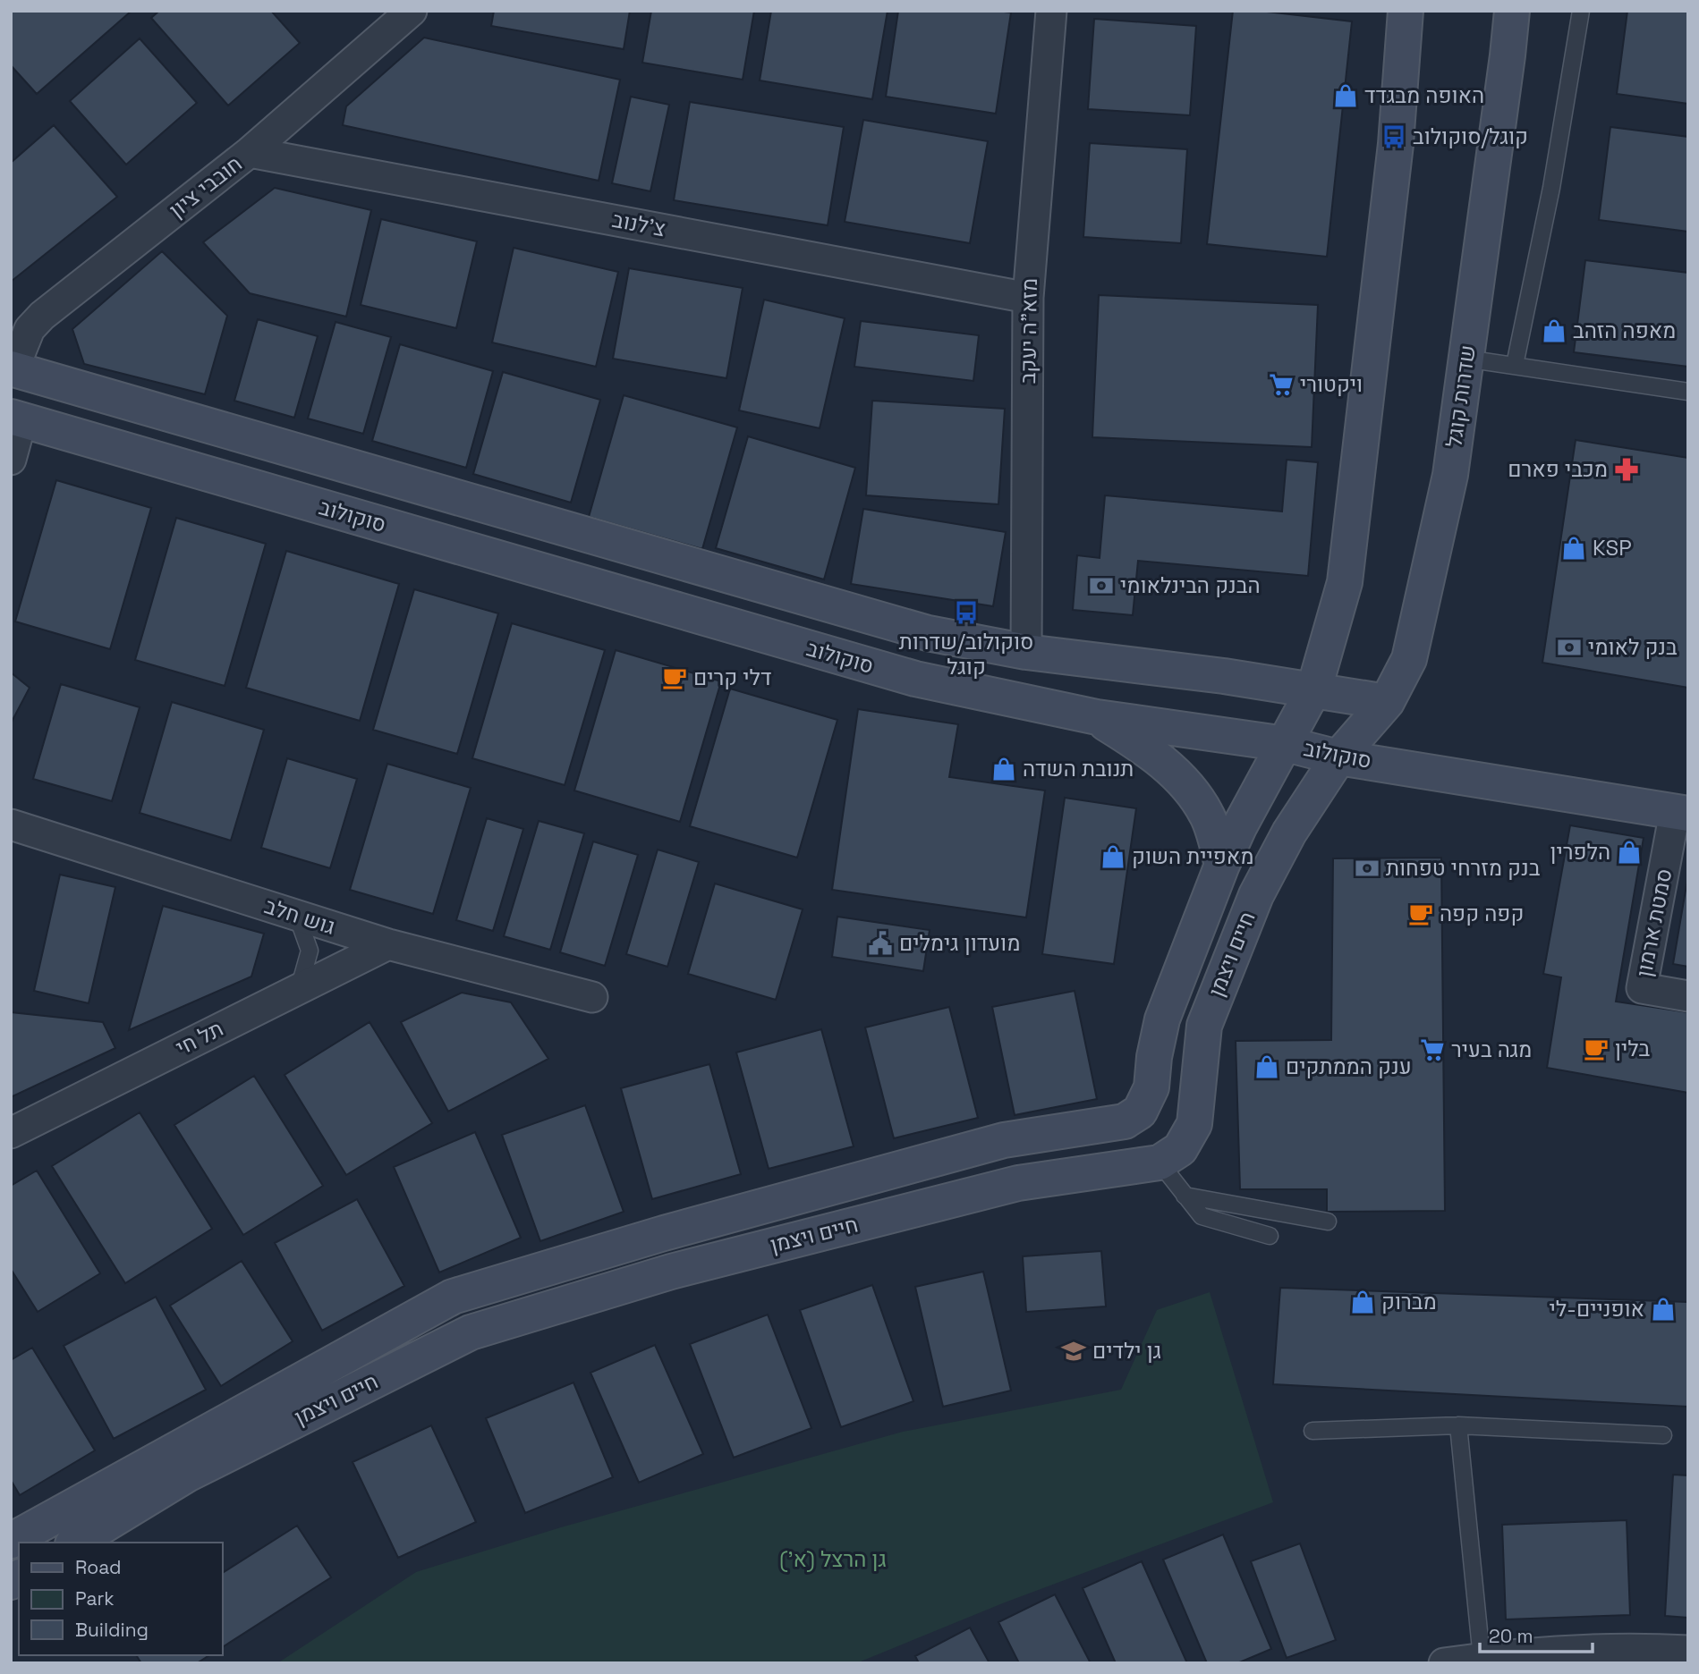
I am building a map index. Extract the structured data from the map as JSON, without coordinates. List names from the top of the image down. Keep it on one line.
{"streets":{"street":["חובבי ציון","צ'לנוב","מזא\"ה יעקב","שדרות קוגל","סוקולוב","גוש חלב","סמטת ארמון","חיים ויצמן","תל חי"]},"crossings":[["חובבי ציון","צ'לנוב"],["צ'לנוב","מזא\"ה יעקב"],["שדרות קוגל","סוקולוב"],["שדרות קוגל","חיים ויצמן"],["סוקולוב","סמטת ארמון"],["סוקולוב","חיים ויצמן"],["גוש חלב","תל חי"]],"parks":["גן הרצל (א')"],"places":{"shop":["האופה מבגדד","מאפה הזהב","KSP","תנובת השדה","הלפרין","מאפיית השוק","ענק הממתקים","מברוק","אופניים-לי"],"bus stop":["קוגל/סוקולוב","סוקולוב/שדרות קוגל"],"supermarket":["ויקטורי","מגה בעיר"],"pharmacy":["מכבי פארם"],"bank":["הבנק הבינלאומי","בנק לאומי","בנק מזרחי טפחות"],"cafe":["דלי קרים","קפה קפה","בלין"],"public building":["מועדון גימלים"],"school or university":["גן ילדים"]},"legend":["Road","Park","Building"],"scale_bar":"20 m"}
